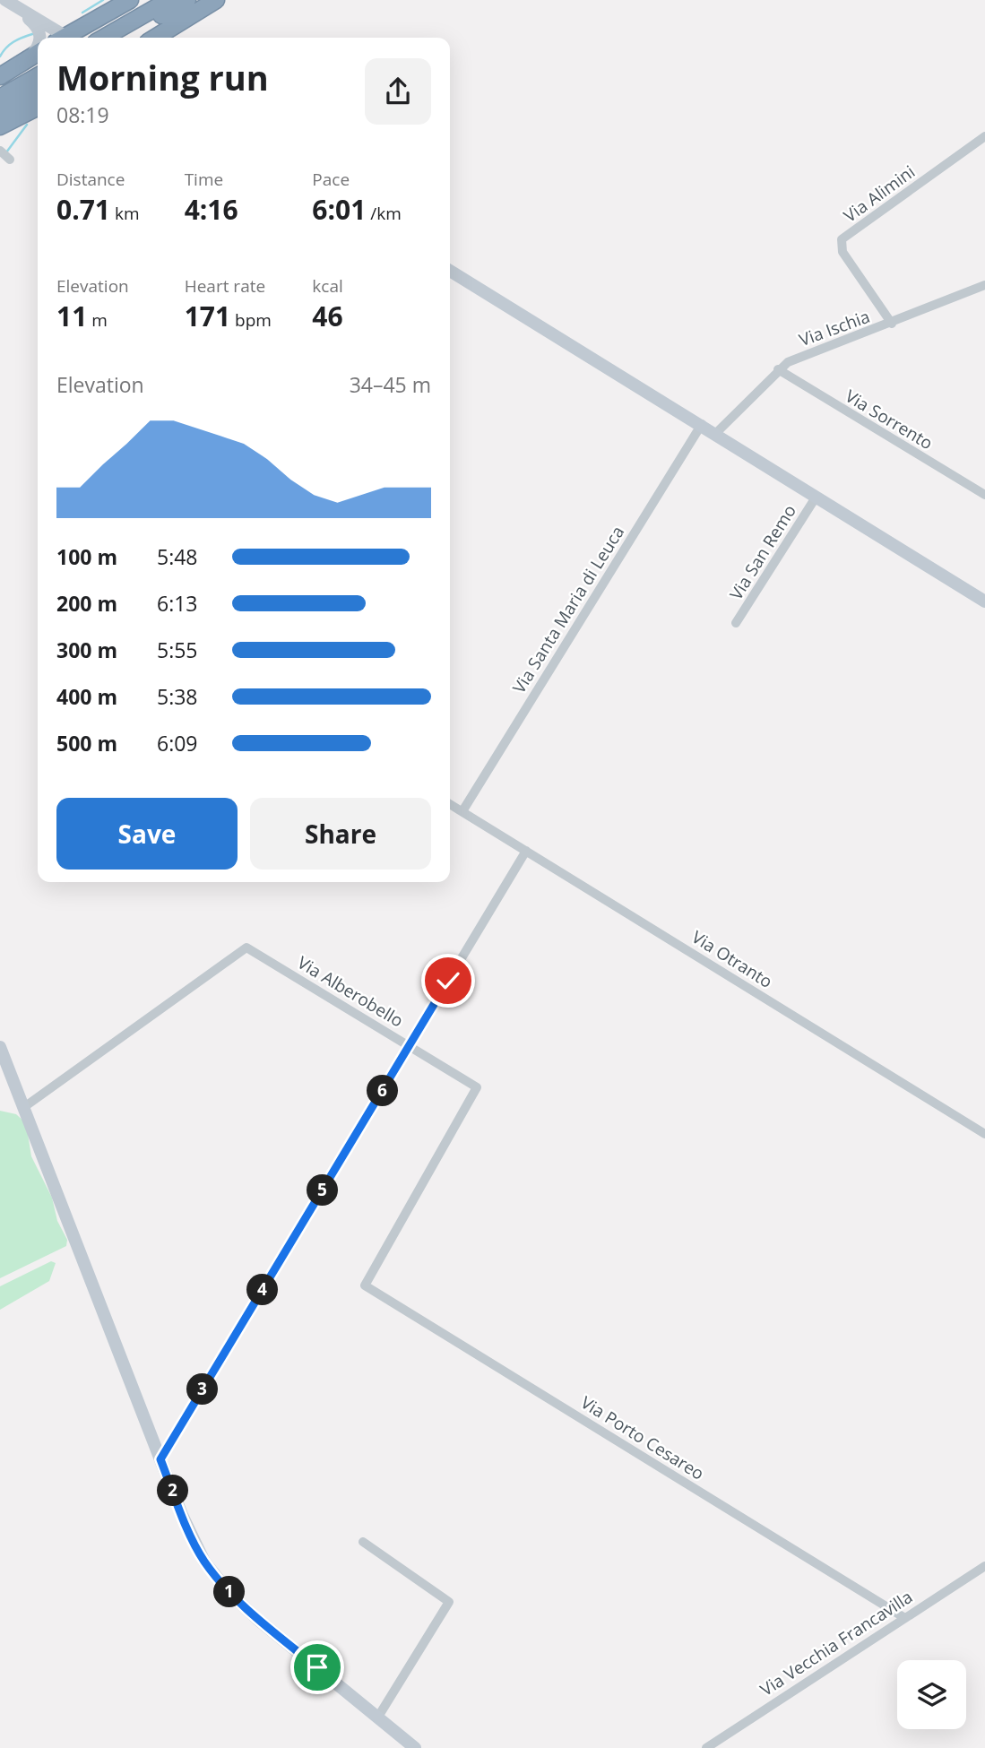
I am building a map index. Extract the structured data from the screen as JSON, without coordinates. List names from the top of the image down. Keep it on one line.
{"streets":{"street":["Via Alimini","Via Ischia","Via Sorrento","Via San Remo","Via Santa Maria di Leuca","Via Otranto","Via Alberobello","Via Porto Cesareo","Via Vecchia Francavilla"]},"crossings":[["Via Alimini","Via Ischia"],["Via Ischia","Via Sorrento"],["Via Santa Maria di Leuca","Via Otranto"],["Via Alberobello","Via Porto Cesareo"],["Via Porto Cesareo","Via Vecchia Francavilla"]],"page":{"heading":["Morning run","08:19"],"stats":[["Distance","0.71 km"],["Time","4:16"],["Pace","6:01 /km"],["Elevation","11 m"],["Heart rate","171 bpm"],["kcal","46"]],"chart":["Elevation","34–45 m"],"list":[{"name":"100 m","note":"5:48"},{"name":"200 m","note":"6:13"},{"name":"300 m","note":"5:55"},{"name":"400 m","note":"5:38"},{"name":"500 m","note":"6:09"}],"buttons":["Save","Share"],"pins":["6","5","4","3","2","1"]}}
